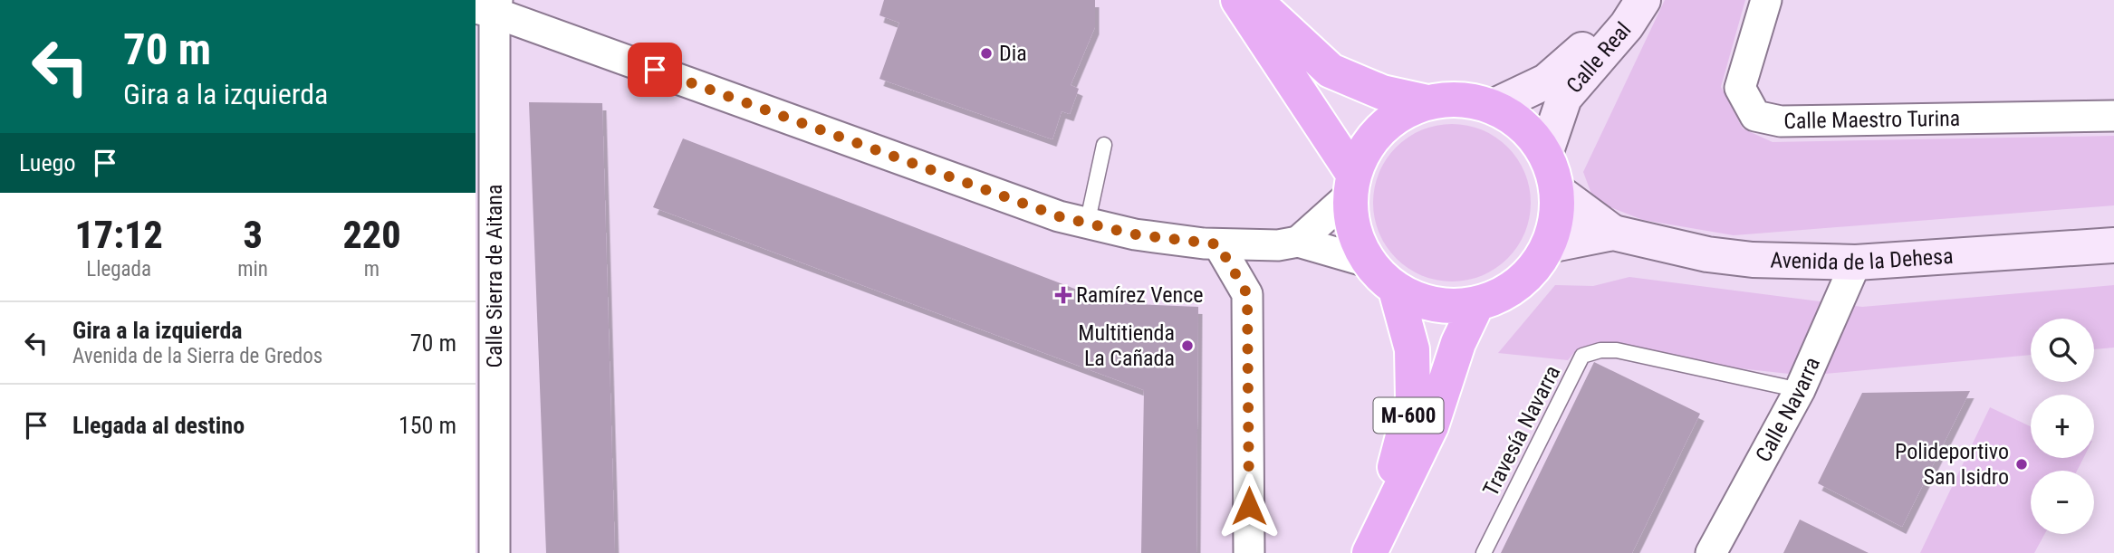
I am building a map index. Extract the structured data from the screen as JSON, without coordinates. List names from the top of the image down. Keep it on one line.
{"streets":{"highway":["M-600"],"street":["Calle Real","Calle Maestro Turina","Avenida de la Dehesa","Calle Sierra de Aitana","Calle Navarra"],"lane":["Travesía Navarra"]},"crossings":[["Calle Real","Avenida de la Dehesa"],["Calle Real","M-600"],["Avenida de la Dehesa","Calle Navarra"],["Avenida de la Dehesa","M-600"],["Calle Navarra","Travesía Navarra"]],"places":{"other":["Dia","Multitienda La Cañada","Polideportivo San Isidro"],"health":["Ramírez Vence"]},"page":{"turn":["70 m","Gira a la izquierda"],"then":"Luego","eta":["17:12","Llegada","3","min","220","m"],"list":[{"name":"Gira a la izquierda","note":"Avenida de la Sierra de Gredos","value":"70 m"},{"name":"Llegada al destino","value":"150 m"}],"map_buttons":["+","−"]}}
